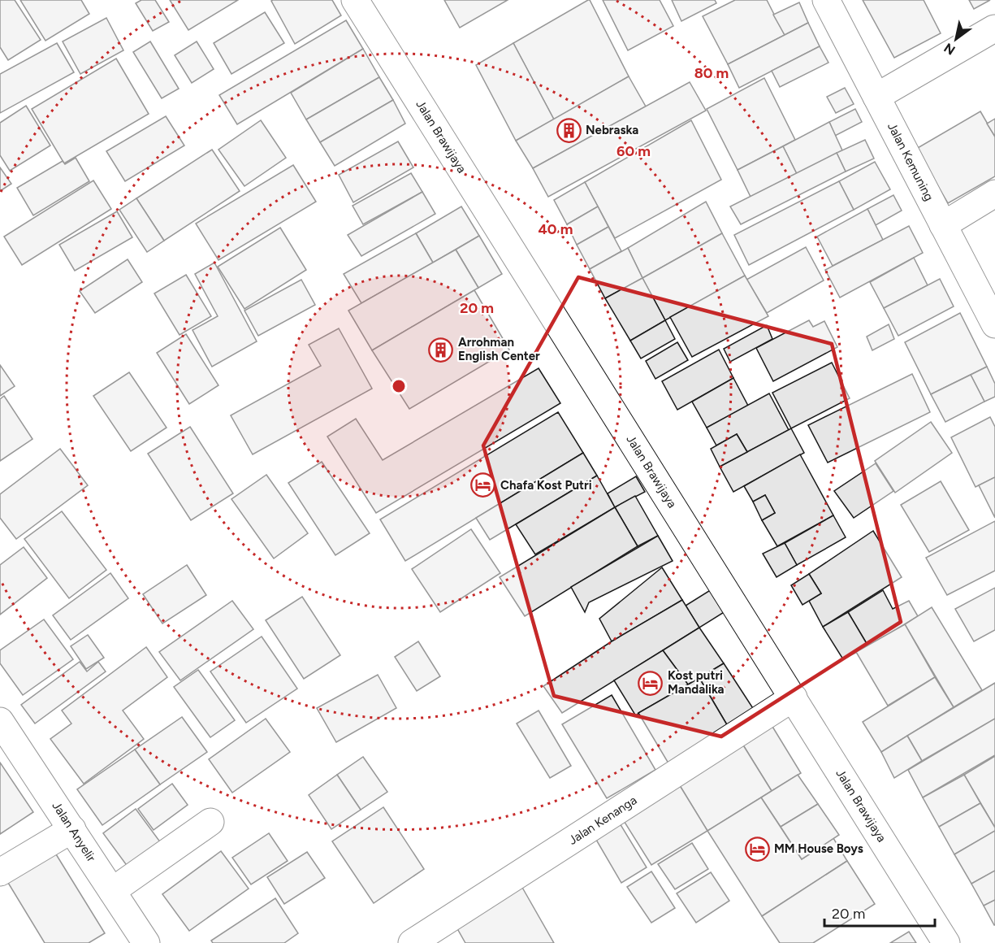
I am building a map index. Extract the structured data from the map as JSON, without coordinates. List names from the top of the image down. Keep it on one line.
{"streets":{"street":["Jalan Brawijaya","Jalan Kemuning","Jalan Kenanga","Jalan Anyelir"]},"crossings":[["Jalan Brawijaya","Jalan Kenanga"]],"places":{"building":["Nebraska","Arrohman English Center"],"hotel":["Chafa Kost Putri","Kost putri Mandalika","MM House Boys"]},"scale_bar":"20 m","north":"bottom left","rings":["80 m","60 m","40 m","20 m"]}
